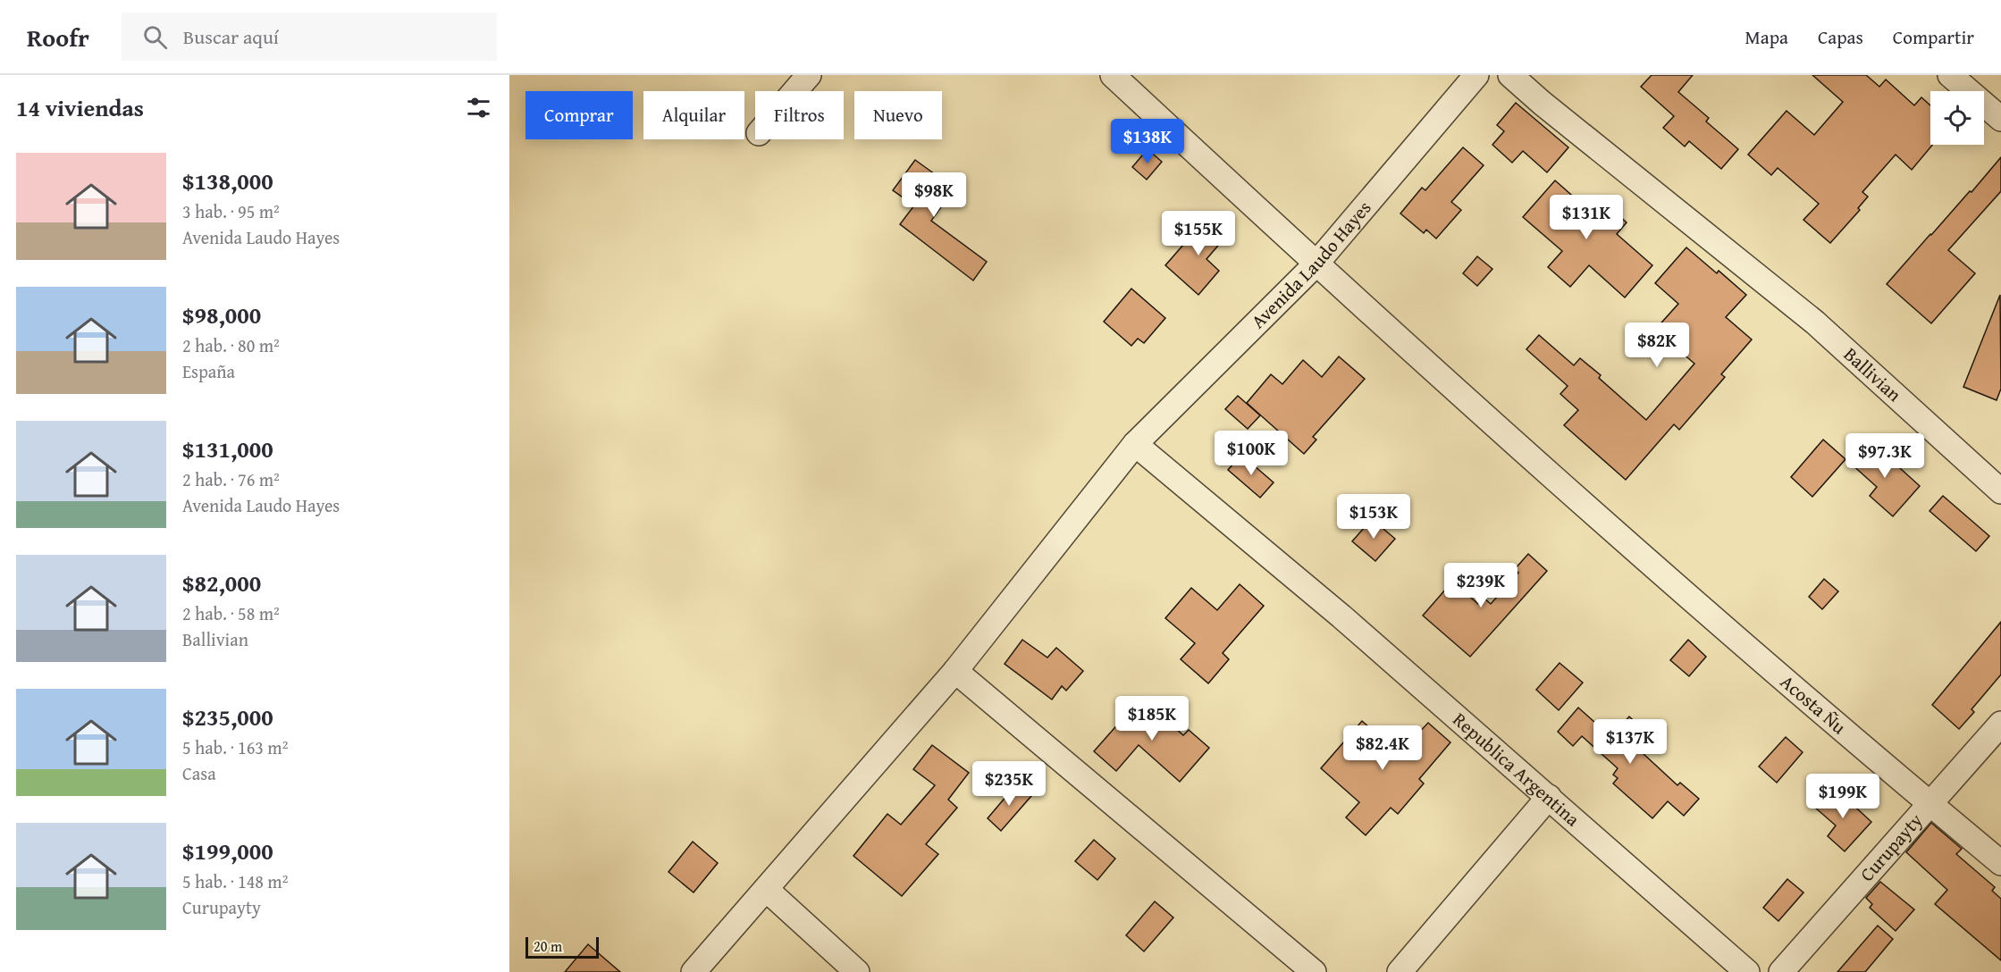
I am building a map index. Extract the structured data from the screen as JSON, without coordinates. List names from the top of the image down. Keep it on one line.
{"streets":{"street":["Avenida Laudo Hayes","Ballivian","Acosta Ñu","Republica Argentina","Curupayty"]},"crossings":[["Avenida Laudo Hayes","Acosta Ñu"],["Avenida Laudo Hayes","Republica Argentina"],["Acosta Ñu","Curupayty"]],"scale_bar":"20 m","page":{"header":"Roofr","search":"Buscar aquí","nav":["Mapa","Capas","Compartir"],"heading":"14 viviendas","chip":["Comprar","Alquilar","Filtros","Nuevo"],"price":["$138K","$98K","$131K","$155K","$82K","$100K","$97.3K","$153K","$239K","$185K","$137K","$82.4K","$235K","$199K"],"list":[{"name":"$138,000","note":"3 hab. · 95 m² · Avenida Laudo Hayes"},{"name":"$98,000","note":"2 hab. · 80 m² · España"},{"name":"$131,000","note":"2 hab. · 76 m² · Avenida Laudo Hayes"},{"name":"$82,000","note":"2 hab. · 58 m² · Ballivian"},{"name":"$235,000","note":"5 hab. · 163 m² · Casa"},{"name":"$199,000","note":"5 hab. · 148 m² · Curupayty"}],"scale":"20 m"}}
